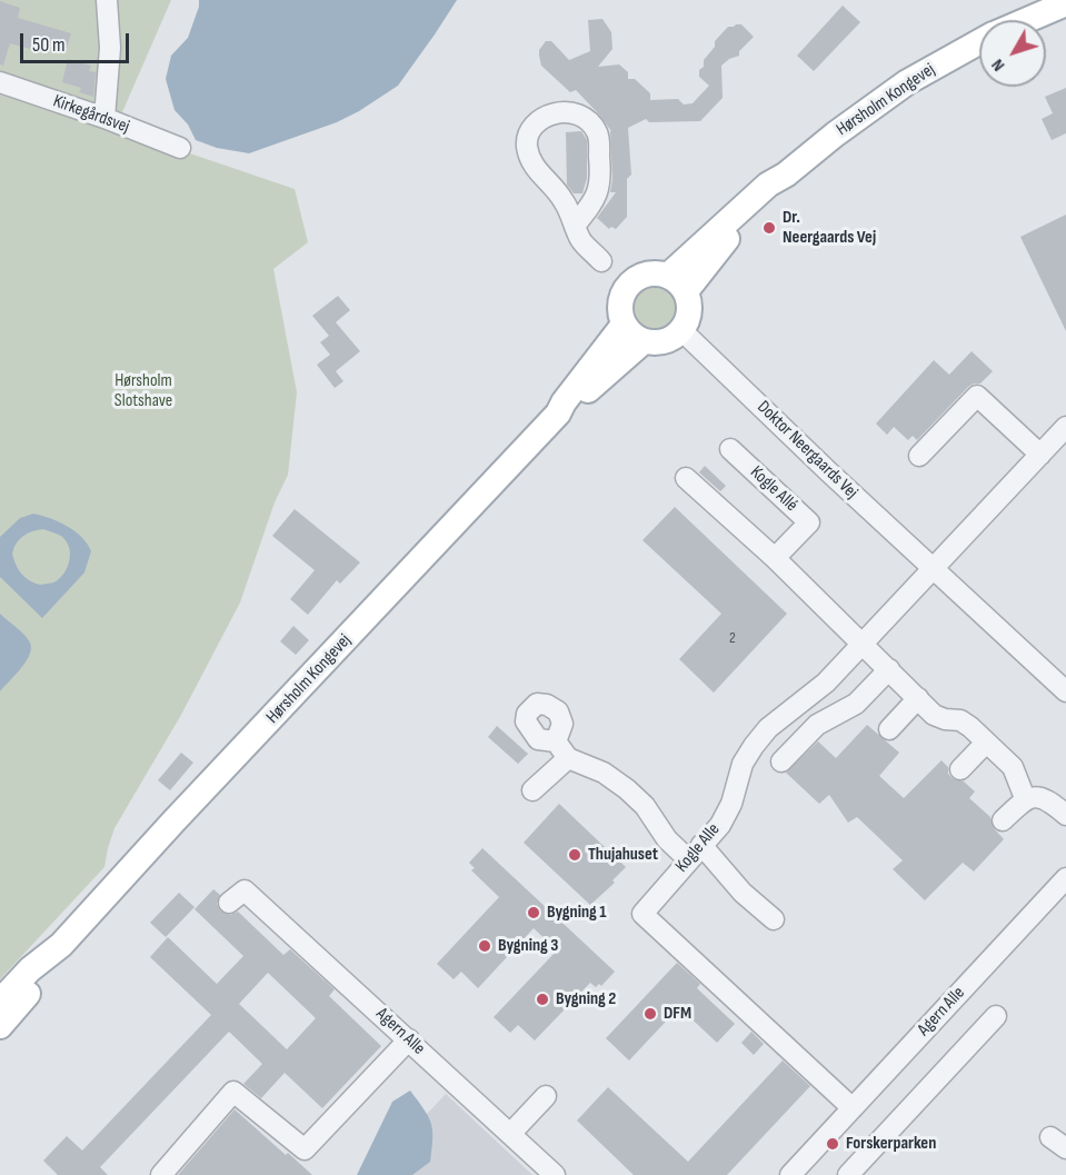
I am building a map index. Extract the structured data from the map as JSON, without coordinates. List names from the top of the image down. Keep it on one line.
{"streets":{"main road":["Hørsholm Kongevej"],"street":["Kirkegårdsvej","Doktor Neergaards Vej","Kogle Allé","Kogle Alle","Agern Alle"]},"crossings":[["Hørsholm Kongevej","Doktor Neergaards Vej"],["Doktor Neergaards Vej","Kogle Alle"],["Kogle Alle","Agern Alle"]],"parks":["Hørsholm Slotshave"],"places":["Dr. Neergaards Vej","Thujahuset","Bygning 1","Bygning 3","Bygning 2","DFM","Forskerparken"],"house_numbers":["2"],"scale_bar":"50 m","north":"bottom left"}
